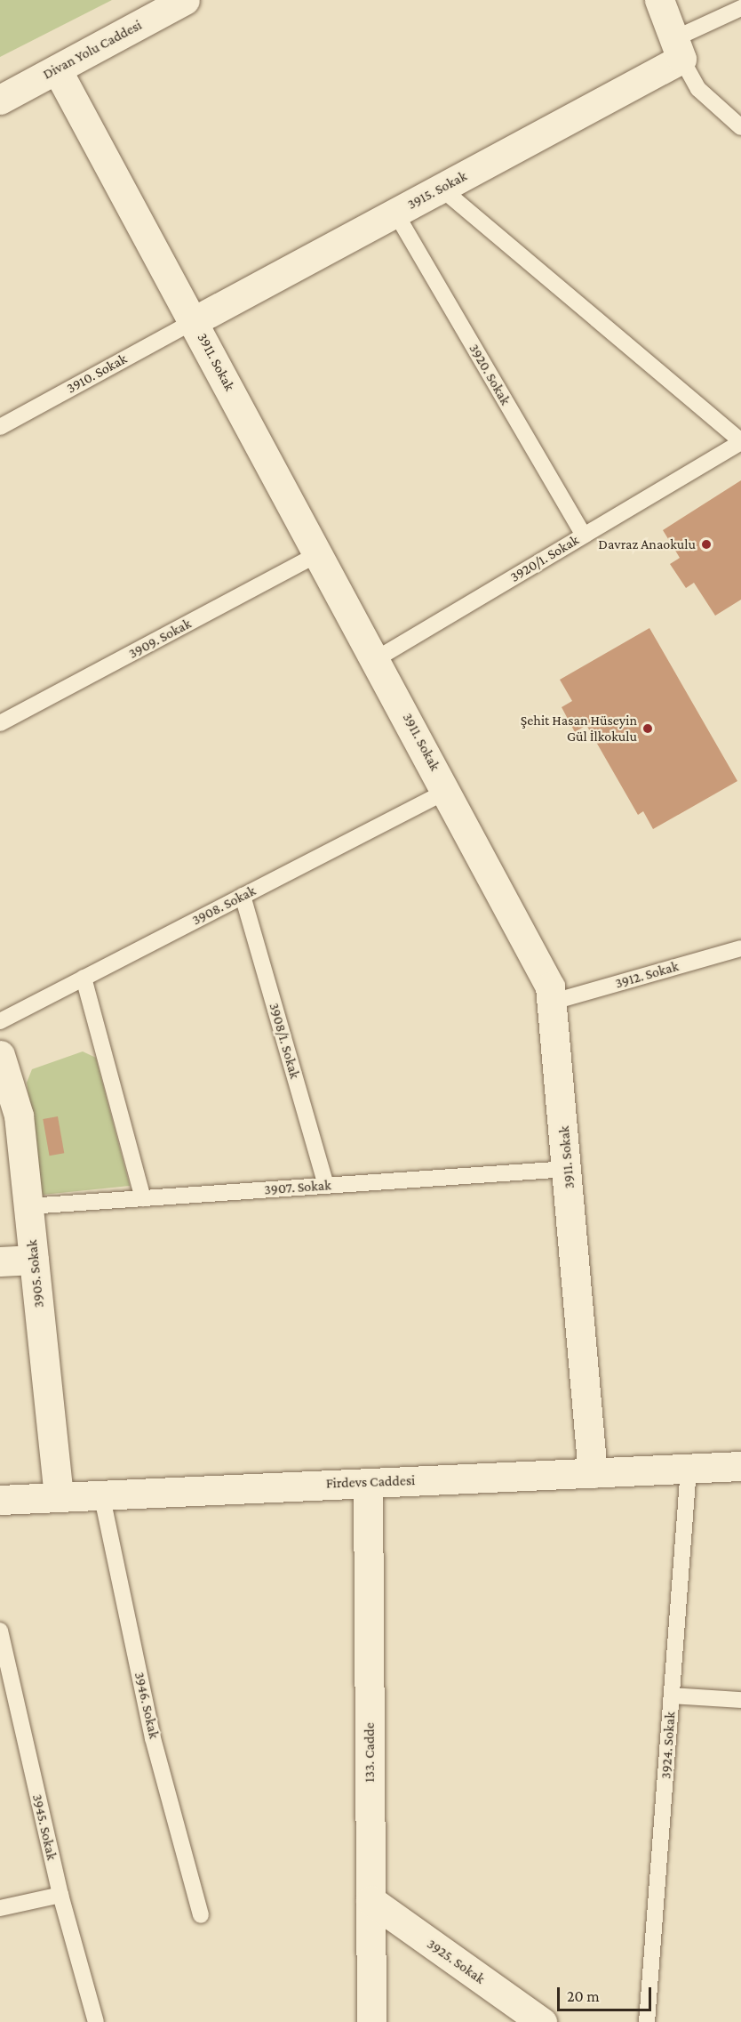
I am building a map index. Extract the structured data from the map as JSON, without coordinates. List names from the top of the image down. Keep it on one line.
{"streets":{"street":["Divan Yolu Caddesi","3915. Sokak","3911. Sokak","3905. Sokak","Firdevs Caddesi","133. Cadde","3925. Sokak"],"lane":["3910. Sokak","3920. Sokak","3920/1. Sokak","3909. Sokak","3908. Sokak","3912. Sokak","3908/1. Sokak","3907. Sokak","3946. Sokak","3924. Sokak","3945. Sokak"]},"crossings":[["Divan Yolu Caddesi","3911. Sokak"],["3915. Sokak","3911. Sokak"],["3915. Sokak","3910. Sokak"],["3915. Sokak","3920. Sokak"],["3911. Sokak","3910. Sokak"],["3911. Sokak","3920/1. Sokak"],["3911. Sokak","3909. Sokak"],["3911. Sokak","3908. Sokak"],["3911. Sokak","3912. Sokak"],["3911. Sokak","3907. Sokak"],["3911. Sokak","Firdevs Caddesi"],["3920. Sokak","3920/1. Sokak"],["3908. Sokak","3908/1. Sokak"],["3908/1. Sokak","3907. Sokak"],["3907. Sokak","3905. Sokak"],["3905. Sokak","Firdevs Caddesi"],["Firdevs Caddesi","3946. Sokak"],["Firdevs Caddesi","3924. Sokak"],["Firdevs Caddesi","133. Cadde"],["133. Cadde","3925. Sokak"]],"places":["Davraz Anaokulu","Şehit Hasan Hüseyin Gül İlkokulu"],"scale_bar":"20 m"}
